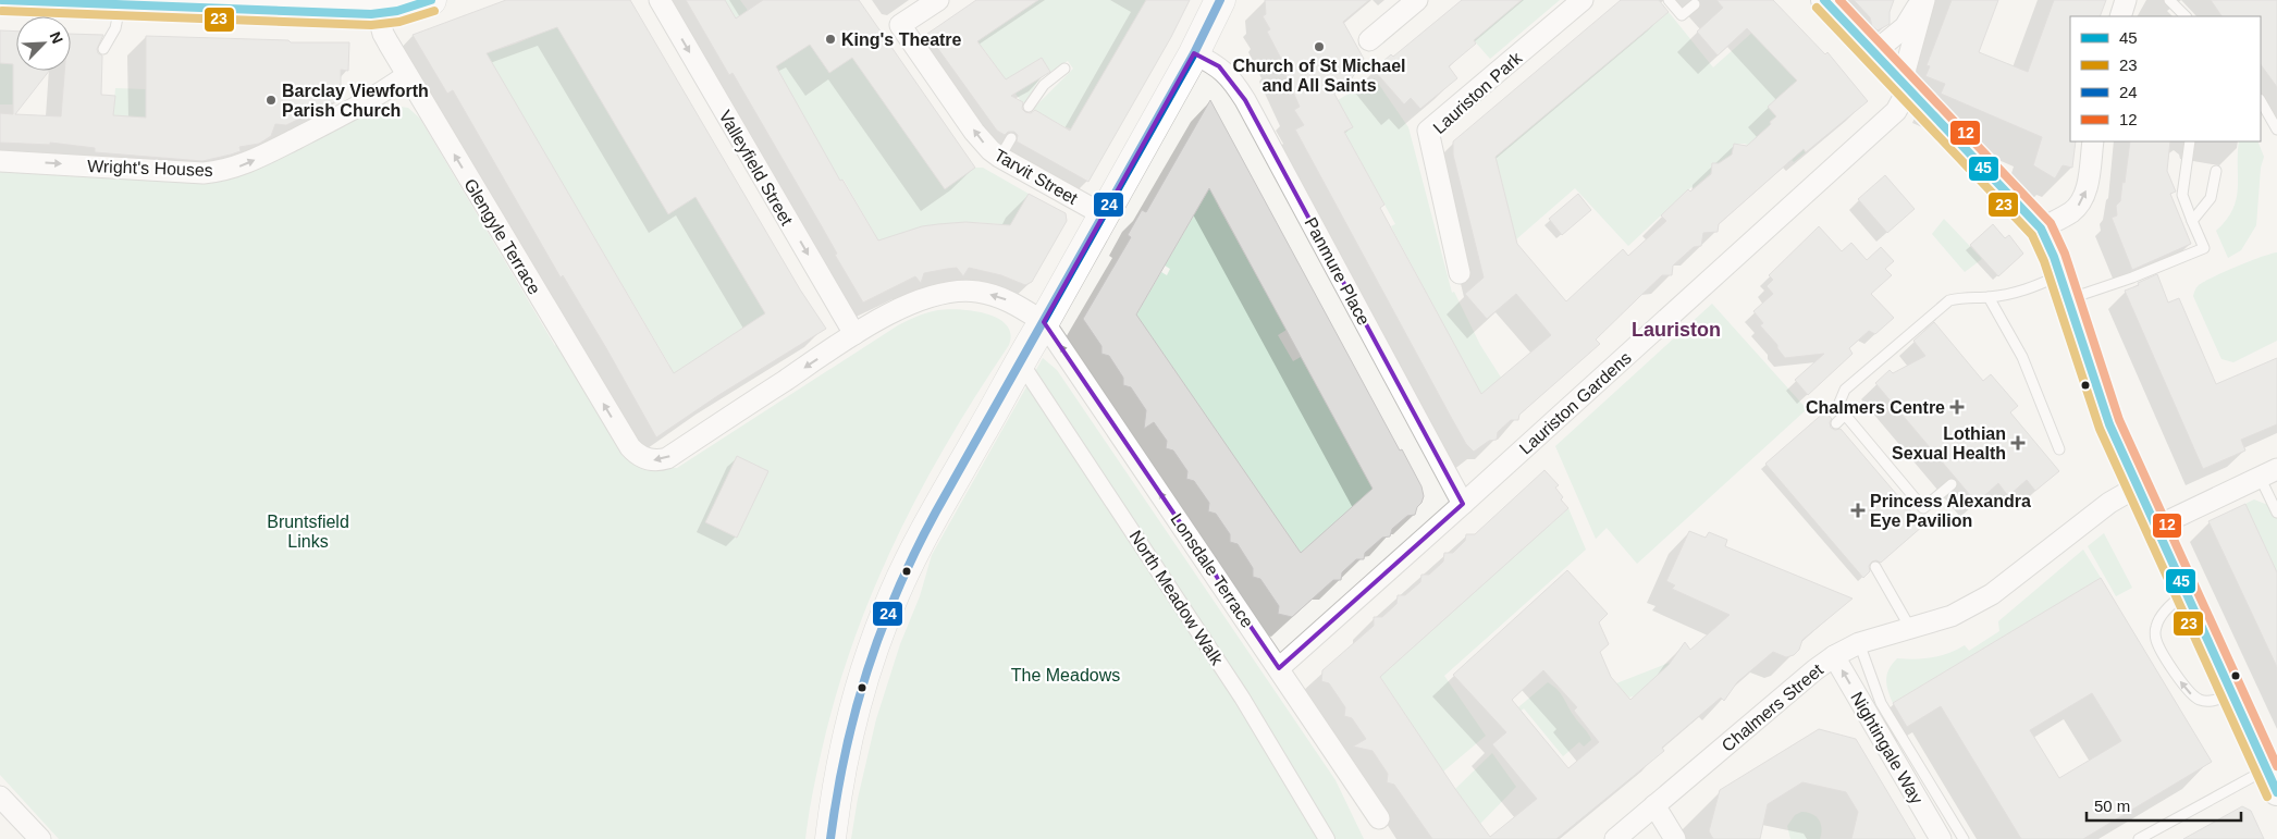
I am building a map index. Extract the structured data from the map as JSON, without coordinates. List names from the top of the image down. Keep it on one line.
{"streets":{"street":["Lauriston Park","Wright's Houses","Valleyfield Street","Tarvit Street","Glengyle Terrace","Panmure Place","Lauriston Gardens","Lonsdale Terrace","North Meadow Walk","Chalmers Street","Nightingale Way"]},"crossings":[["Wright's Houses","Glengyle Terrace"],["Valleyfield Street","Glengyle Terrace"],["Panmure Place","Lauriston Gardens"],["Lauriston Gardens","Lonsdale Terrace"],["Chalmers Street","Nightingale Way"]],"one_way":["Wright's Houses","Valleyfield Street","Tarvit Street","Lonsdale Terrace","Nightingale Way"],"districts":["Lauriston"],"parks":["Bruntsfield Links","The Meadows"],"places":{"other":["King's Theatre","Church of St Michael and All Saints","Barclay Viewforth Parish Church"],"health":["Chalmers Centre","Lothian Sexual Health","Princess Alexandra Eye Pavilion"]},"lines":["transit line 45","transit line 24","transit line 12","transit line 23"],"legend":["45","23","24","12"],"scale_bar":"50 m","north":"top right"}
